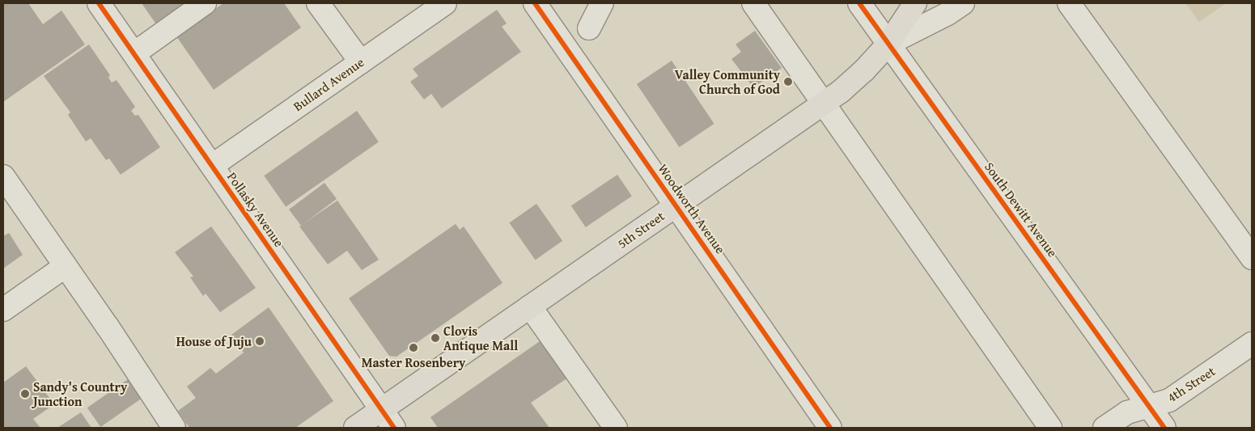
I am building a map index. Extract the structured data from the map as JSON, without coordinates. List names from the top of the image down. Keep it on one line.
{"streets":{"main road":["5th Street"],"street":["Bullard Avenue","Woodworth Avenue","Pollasky Avenue","South Dewitt Avenue","4th Street"]},"crossings":[["Bullard Avenue","Pollasky Avenue"],["Woodworth Avenue","5th Street"],["Pollasky Avenue","5th Street"],["South Dewitt Avenue","5th Street"],["South Dewitt Avenue","4th Street"]],"places":["Valley Community Church of God","Clovis Antique Mall","House of Juju","Master Rosenbery","Sandy's Country Junction"]}
